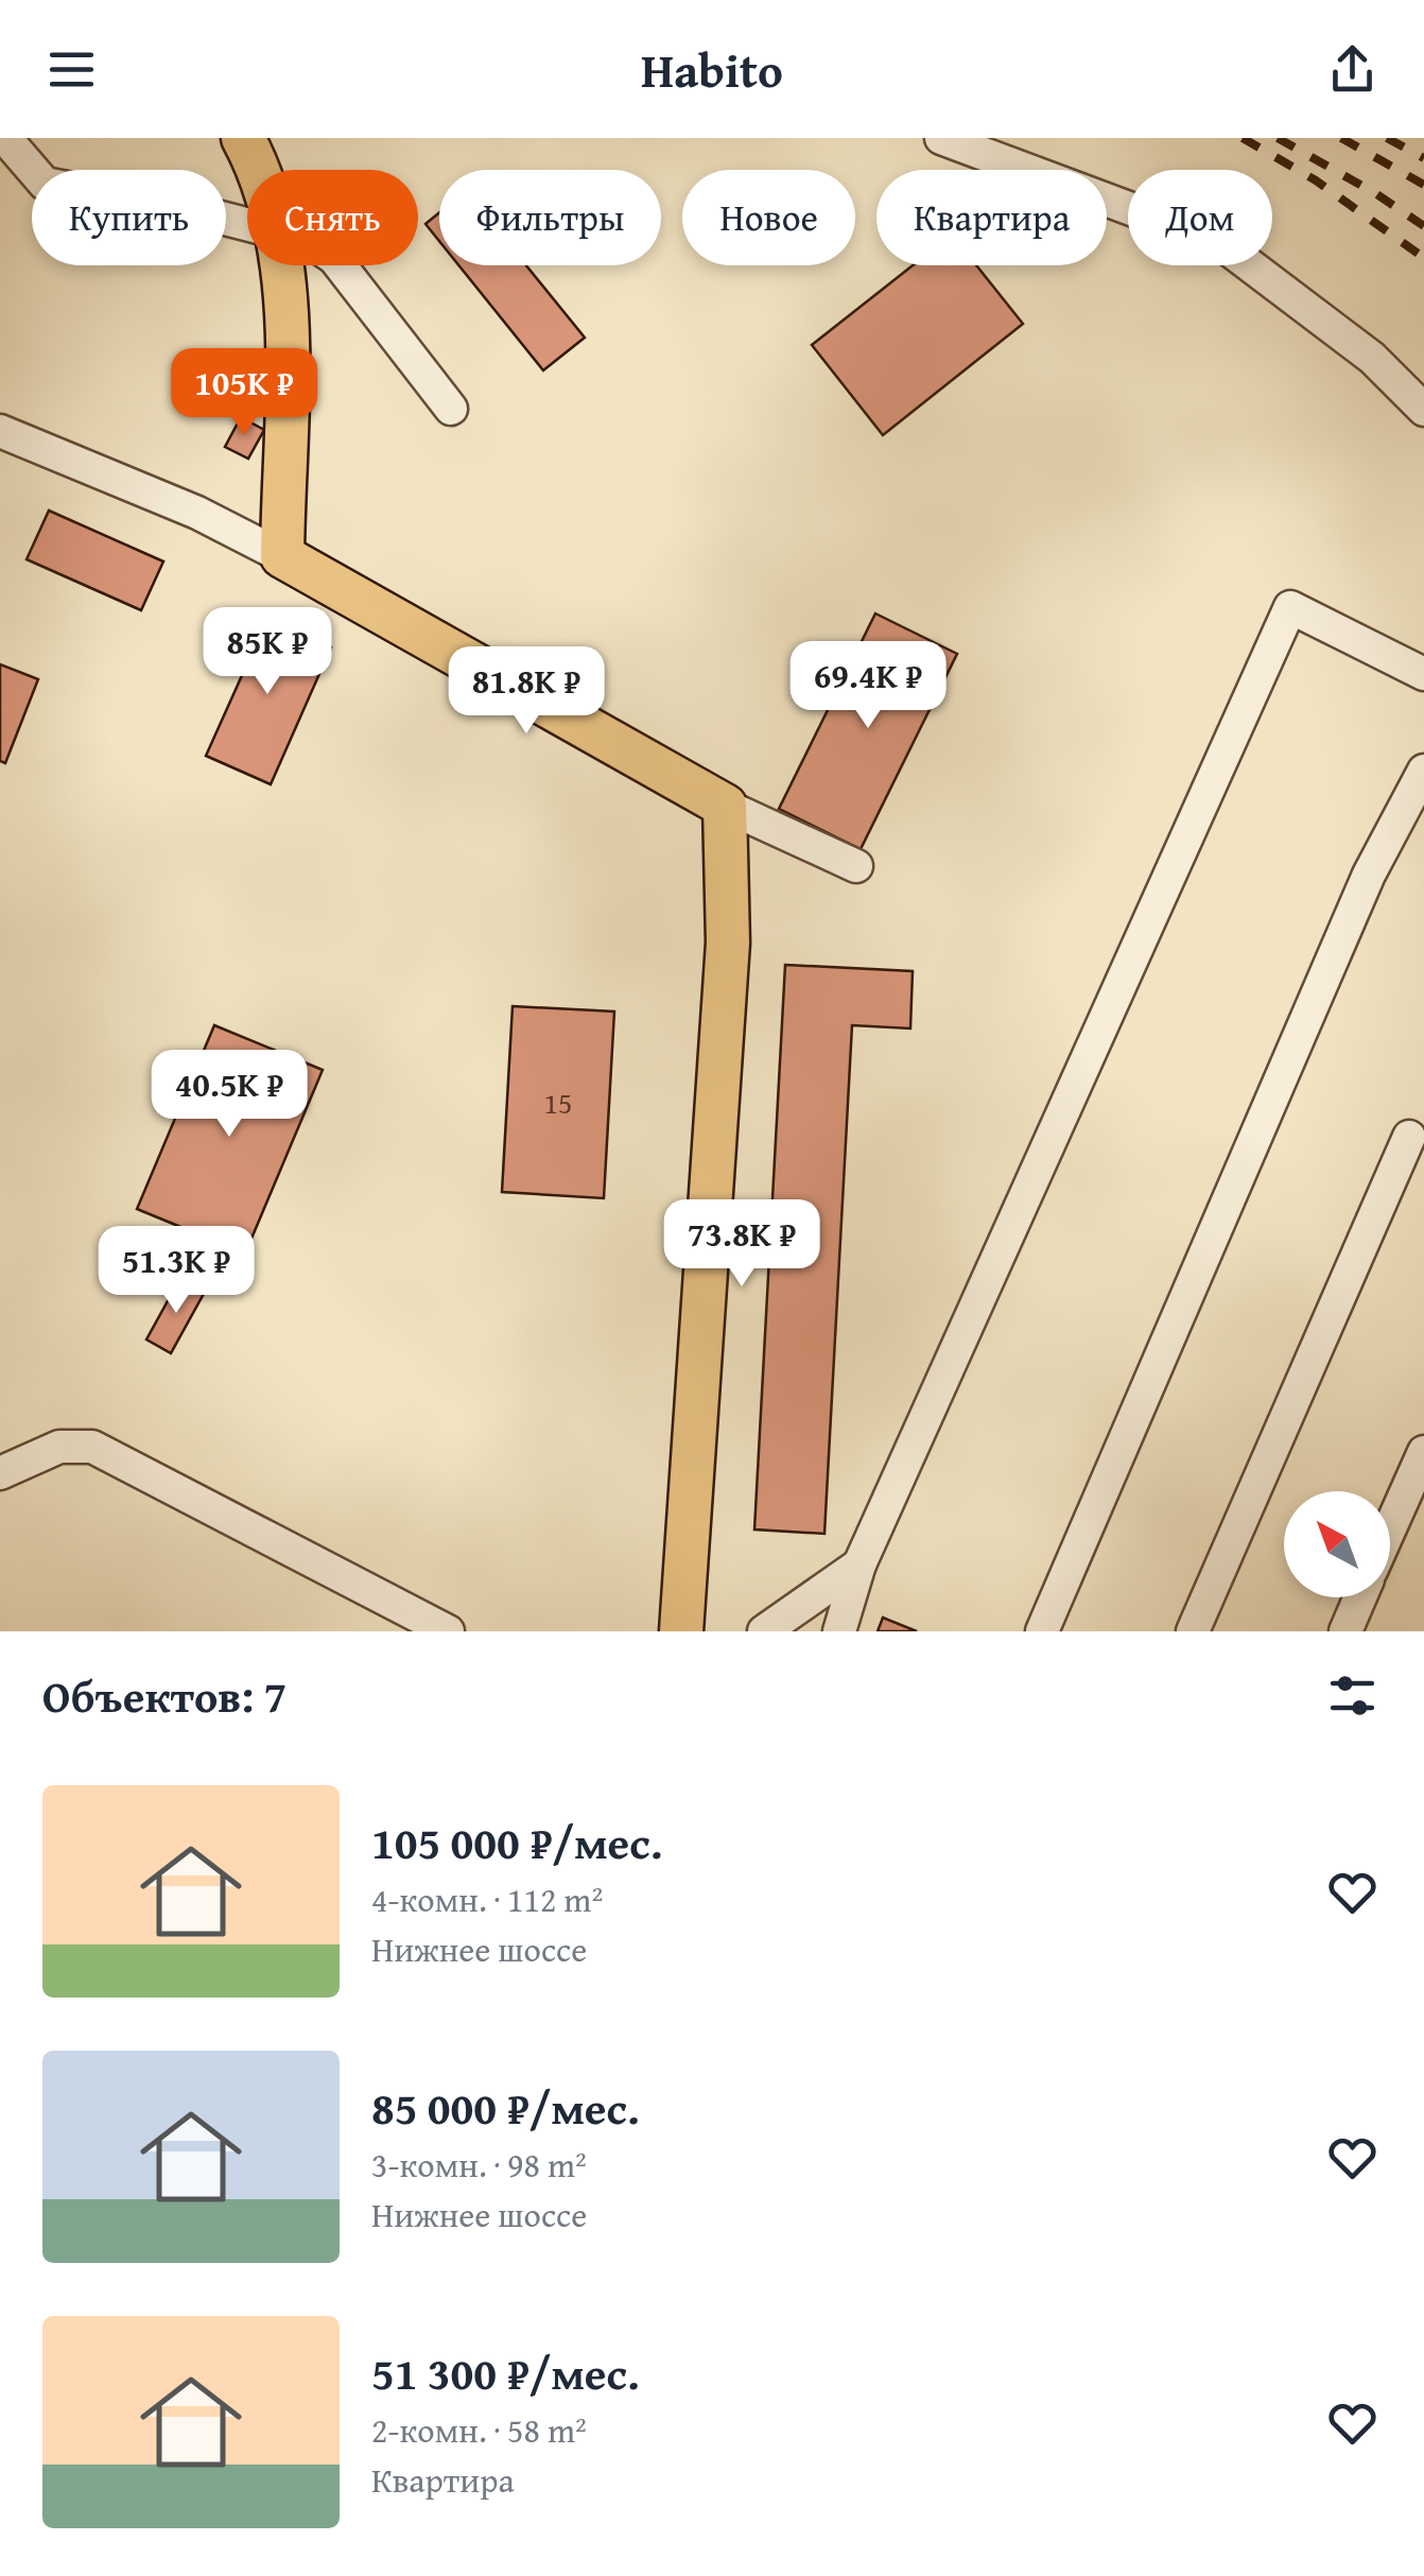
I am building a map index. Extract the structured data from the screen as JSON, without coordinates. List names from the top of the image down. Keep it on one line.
{"house_numbers":["15"],"north":"top left","page":{"header":"Habito","chip":["Купить","Снять","Фильтры","Новое","Квартира","Дом"],"price":["105K ₽","85K ₽","69.4K ₽","81.8K ₽","40.5K ₽","73.8K ₽","51.3K ₽"],"heading":"Объектов: 7","list":[{"name":"105 000 ₽/мес.","note":"4-комн. · 112 m² · Нижнее шоссе"},{"name":"85 000 ₽/мес.","note":"3-комн. · 98 m² · Нижнее шоссе"},{"name":"51 300 ₽/мес.","note":"2-комн. · 58 m² · Квартира"}]}}
